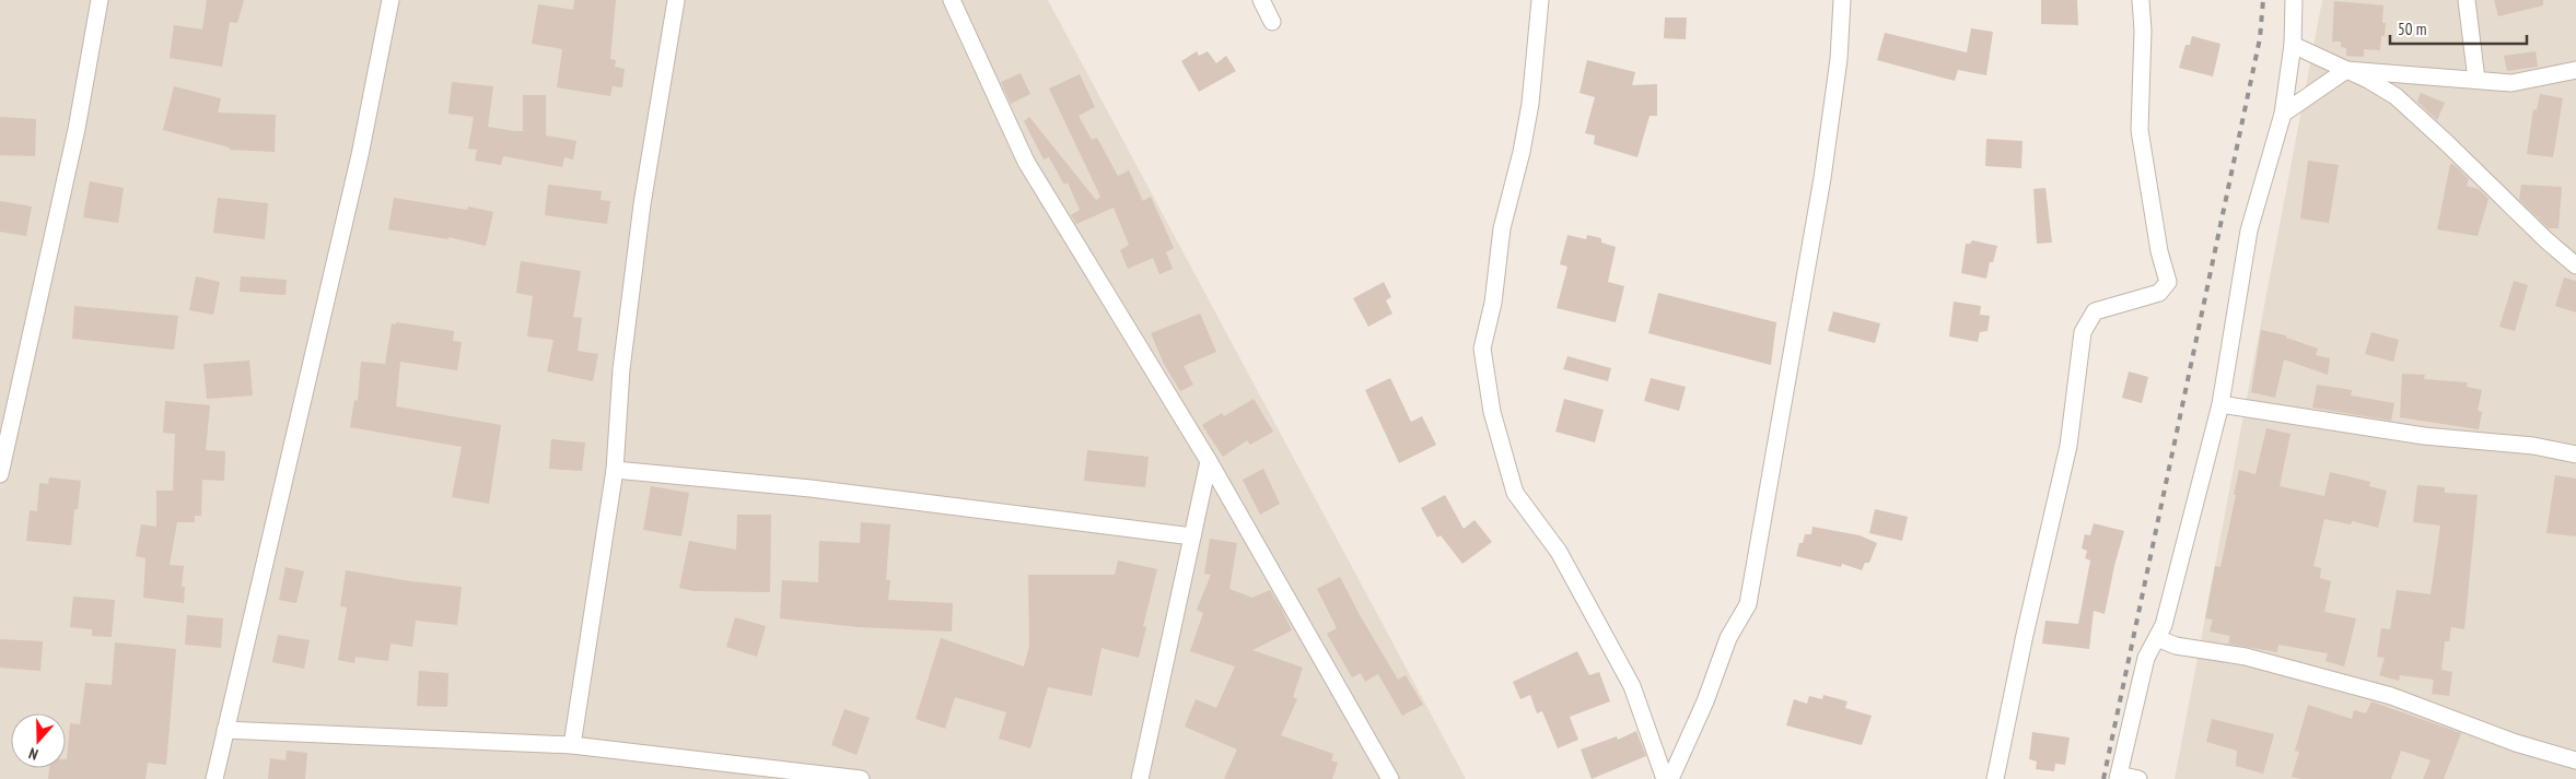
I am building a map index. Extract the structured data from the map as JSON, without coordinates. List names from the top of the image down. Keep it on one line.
{"scale_bar":"50 m","north":"bottom"}
